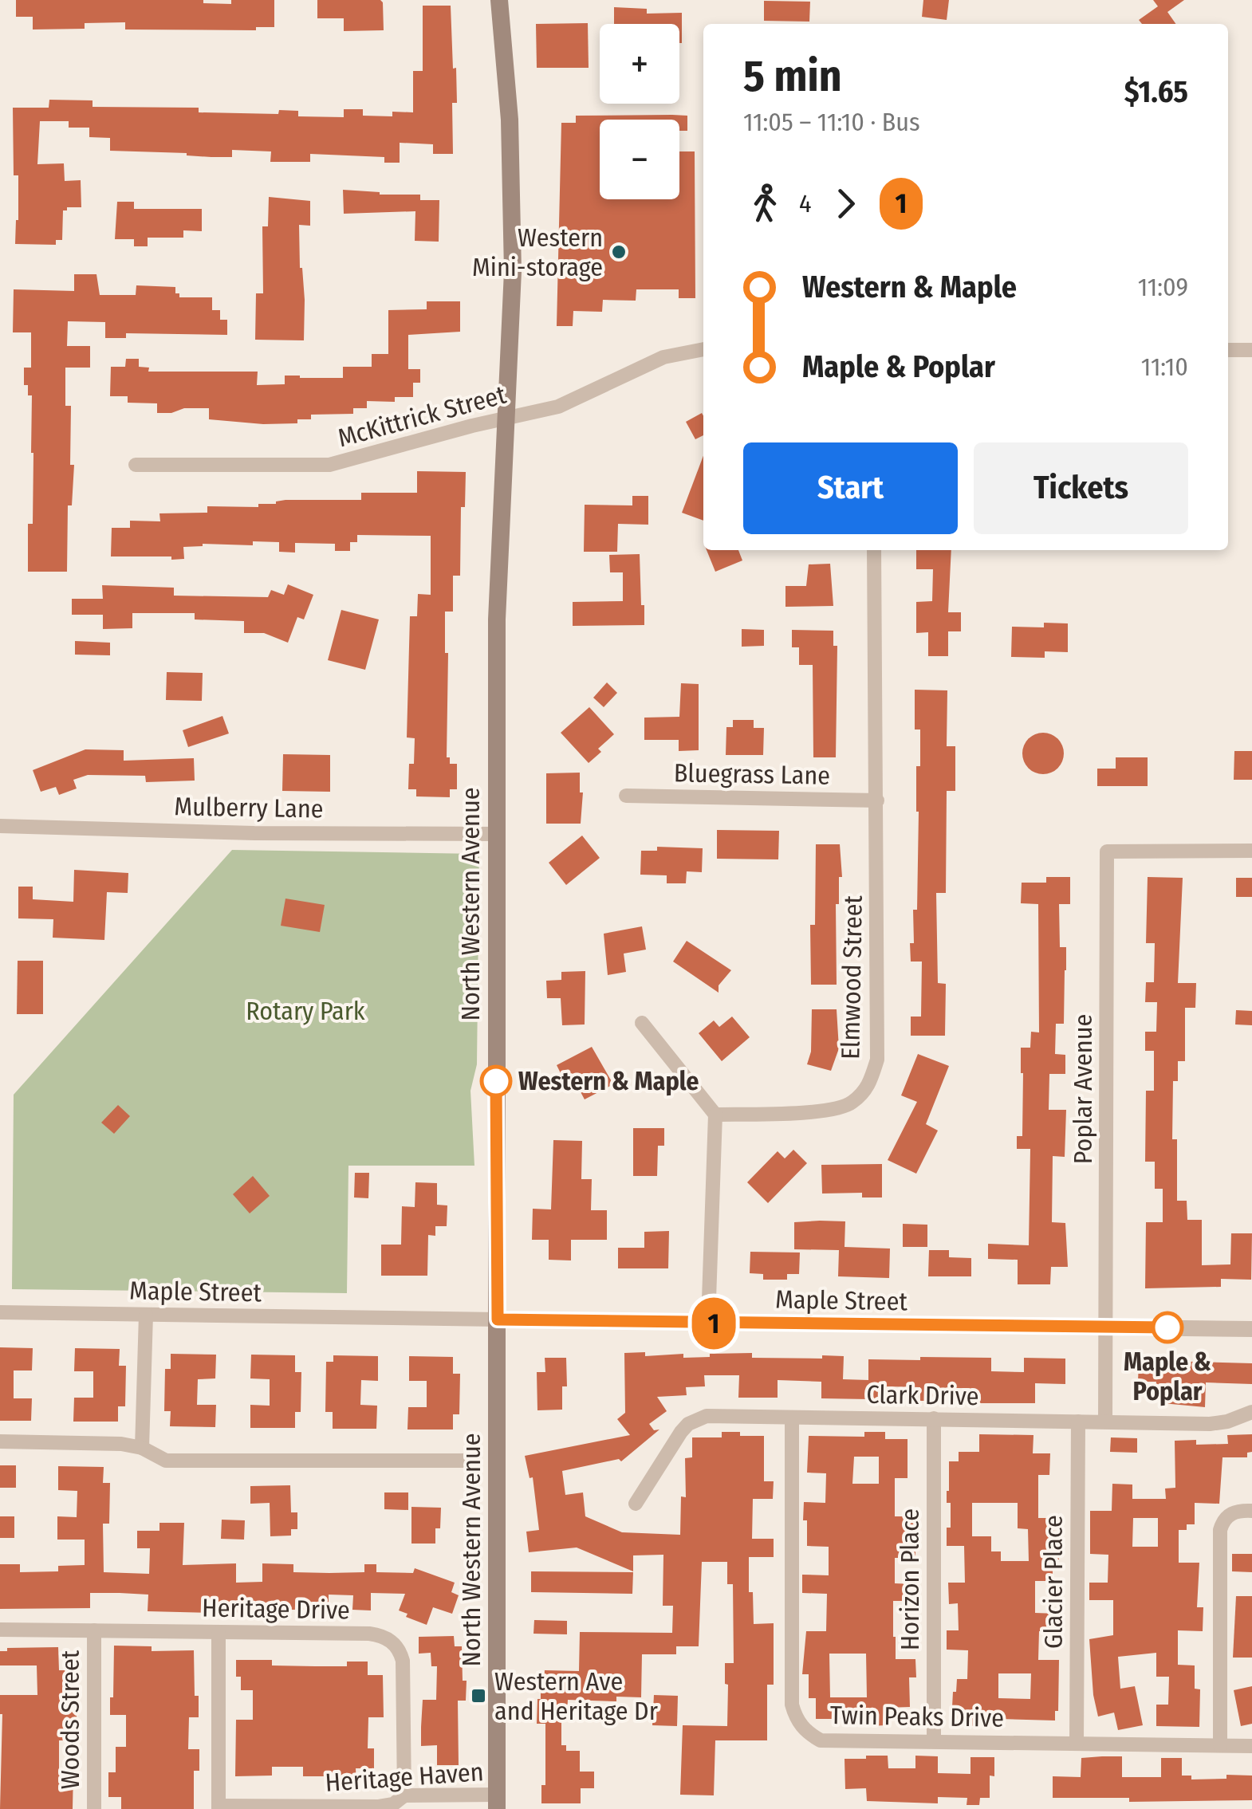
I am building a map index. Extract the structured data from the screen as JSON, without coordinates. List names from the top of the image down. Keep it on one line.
{"streets":{"main road":["North Western Avenue"],"street":["McKittrick Street","Bluegrass Lane","Mulberry Lane","Elmwood Street","Poplar Avenue","Maple Street","Clark Drive","Horizon Place","Glacier Place","Heritage Drive","Twin Peaks Drive","Woods Street","Heritage Haven"]},"crossings":[["McKittrick Street","North Western Avenue"],["Bluegrass Lane","Elmwood Street"],["Mulberry Lane","North Western Avenue"],["North Western Avenue","Maple Street"],["North Western Avenue","Heritage Haven"],["Poplar Avenue","Maple Street"],["Clark Drive","Horizon Place"],["Clark Drive","Glacier Place"],["Clark Drive","Twin Peaks Drive"],["Horizon Place","Twin Peaks Drive"],["Glacier Place","Twin Peaks Drive"],["Heritage Drive","Woods Street"],["Heritage Drive","Heritage Haven"]],"parks":["Rotary Park"],"places":{"other":["Western Mini-storage","Western & Maple","Maple & Poplar"],"transit":["Western Ave and Heritage Dr"]},"lines":["bus line 1"],"page":{"on_map":"1","map_buttons":["+","−"],"heading":["5 min","11:05 – 11:10 · Bus","$1.65"],"legs":["4","1"],"list":[{"name":"Western & Maple","value":"11:09"},{"name":"Maple & Poplar","value":"11:10"}],"buttons":["Start","Tickets"]}}
